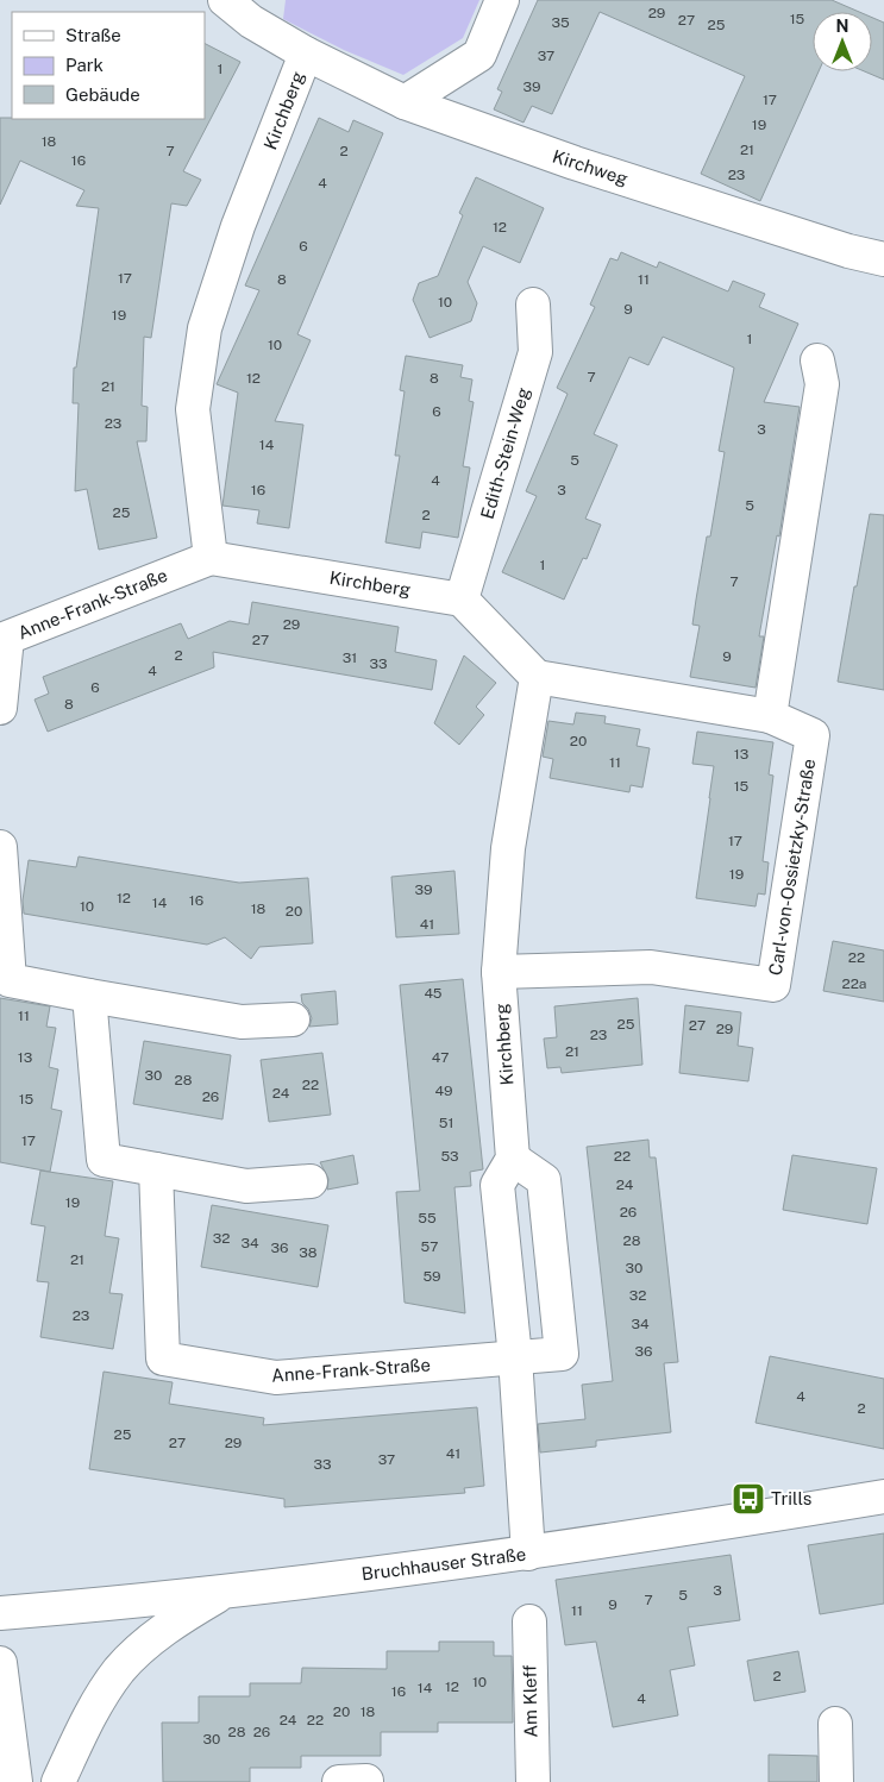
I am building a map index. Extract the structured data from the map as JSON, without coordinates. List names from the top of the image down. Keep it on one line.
{"streets":{"street":["Kirchberg","Kirchweg","Edith-Stein-Weg","Anne-Frank-Straße","Carl-von-Ossietzky-Straße","Bruchhauser Straße","Am Kleff"]},"crossings":[["Kirchberg","Kirchweg"],["Kirchberg","Edith-Stein-Weg"],["Kirchberg","Anne-Frank-Straße"],["Kirchberg","Carl-von-Ossietzky-Straße"]],"places":{"bus stop":["Trills"]},"house_numbers":["29","15","27","35","25","37","1","39","17","19","18","21","7","2","16","23","4","12","6","17","8","11","10","9","19","1","10","7","12","8","21","6","23","3","14","5","4","16","3","5","25","2","1","7","29","27","2","9","31","33","4","6","8","20","13","11","15","17","19","39","12","16","14","10","18","20","41","22","22a","45","11","25","27","29","23","21","13","47","30","28","22","49","24","26","15","51","17","53","22","24","19","26","55","32","28","34","57","36","38","21","30","59","32","23","34","36","4","2","25","27","29","41","37","33","3","5","7","9","11","2","10","12","14","16","4","20","18","24","22","28","26","30"],"legend":["Straße","Park","Gebäude"],"north":"top"}
